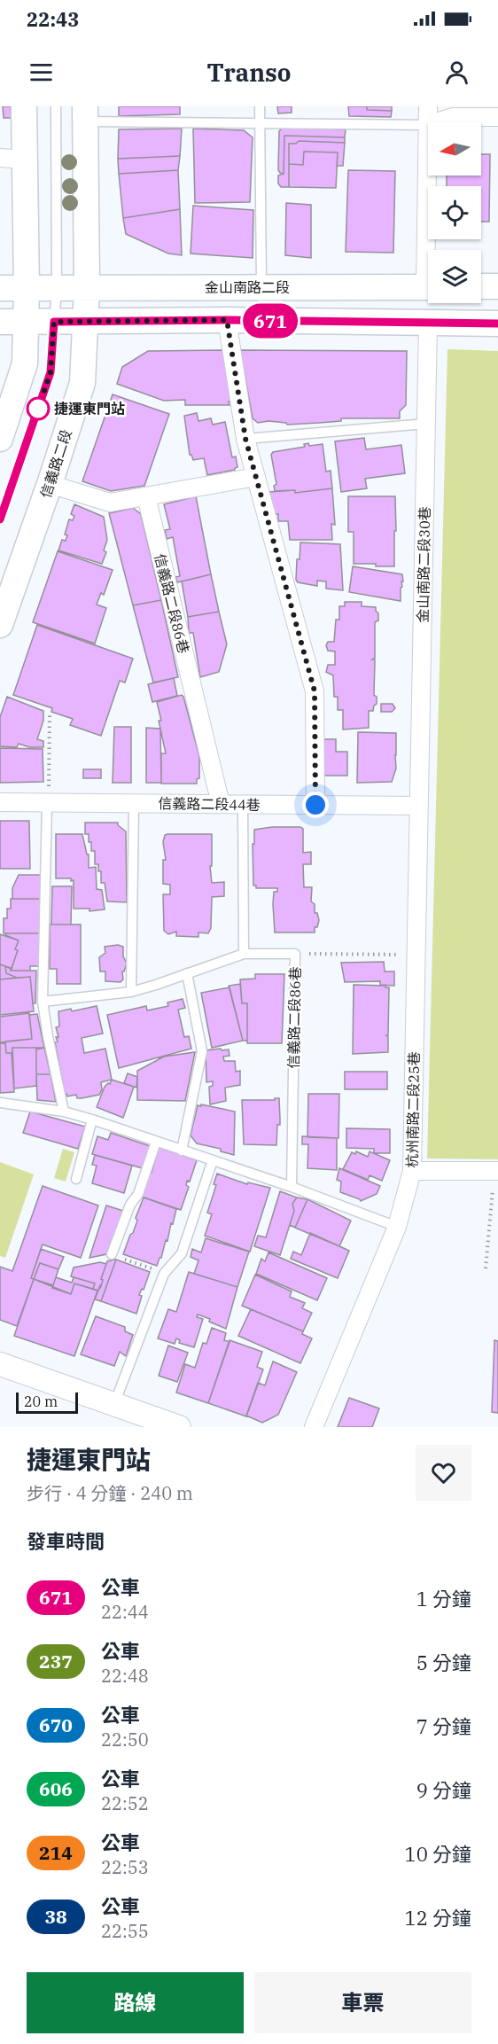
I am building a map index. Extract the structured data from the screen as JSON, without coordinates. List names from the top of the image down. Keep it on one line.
{"streets":{"main road":["金山南路二段","信義路二段"],"street":["金山南路二段30巷","信義路二段86巷","信義路二段44巷","杭州南路二段25巷"]},"crossings":[["金山南路二段","信義路二段"],["金山南路二段30巷","信義路二段44巷"],["金山南路二段30巷","杭州南路二段25巷"],["信義路二段86巷","信義路二段44巷"],["信義路二段44巷","杭州南路二段25巷"]],"places":["捷運東門站"],"lines":["bus line 671"],"scale_bar":"20 m","north":"left","page":{"status":"22:43","header":"Transo","on_map":"671","scale":"20 m","heading":[["捷運東門站","步行 · 4 分鐘 · 240 m"],"發車時間"],"list":[{"mark":"671","name":"公車","note":"22:44","value":"1 分鐘"},{"mark":"237","name":"公車","note":"22:48","value":"5 分鐘"},{"mark":"670","name":"公車","note":"22:50","value":"7 分鐘"},{"mark":"606","name":"公車","note":"22:52","value":"9 分鐘"},{"mark":"214","name":"公車","note":"22:53","value":"10 分鐘"},{"mark":"38","name":"公車","note":"22:55","value":"12 分鐘"}],"buttons":["路線","車票"]}}
